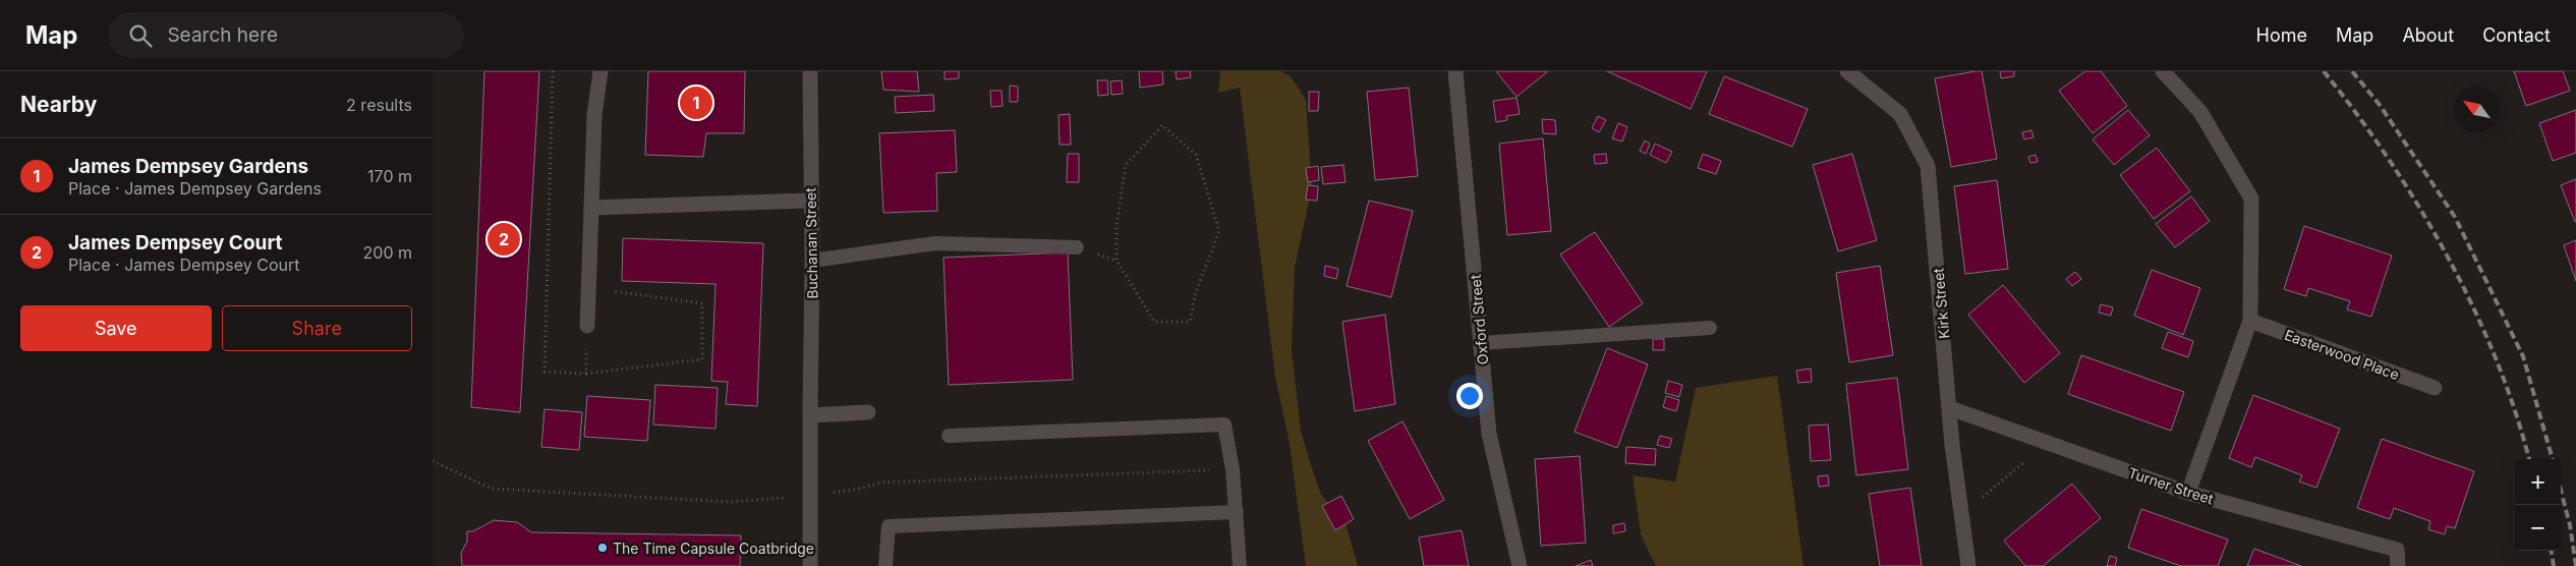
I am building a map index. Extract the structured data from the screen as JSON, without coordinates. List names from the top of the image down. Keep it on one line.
{"streets":{"street":["Buchanan Street","Kirk Street","Oxford Street","Easterwood Place","Turner Street"]},"crossings":[["Kirk Street","Turner Street"]],"places":["The Time Capsule Coatbridge"],"north":"top left","page":{"header":"Map","search":"Search here","nav":["Home","Map","About","Contact"],"heading":["Nearby","2 results"],"pins":["1","2"],"list":[{"mark":"1","name":"James Dempsey Gardens","note":"Place · James Dempsey Gardens","value":"170 m"},{"mark":"2","name":"James Dempsey Court","note":"Place · James Dempsey Court","value":"200 m"}],"buttons":["Save","Share"],"map_buttons":["+","−"]}}
